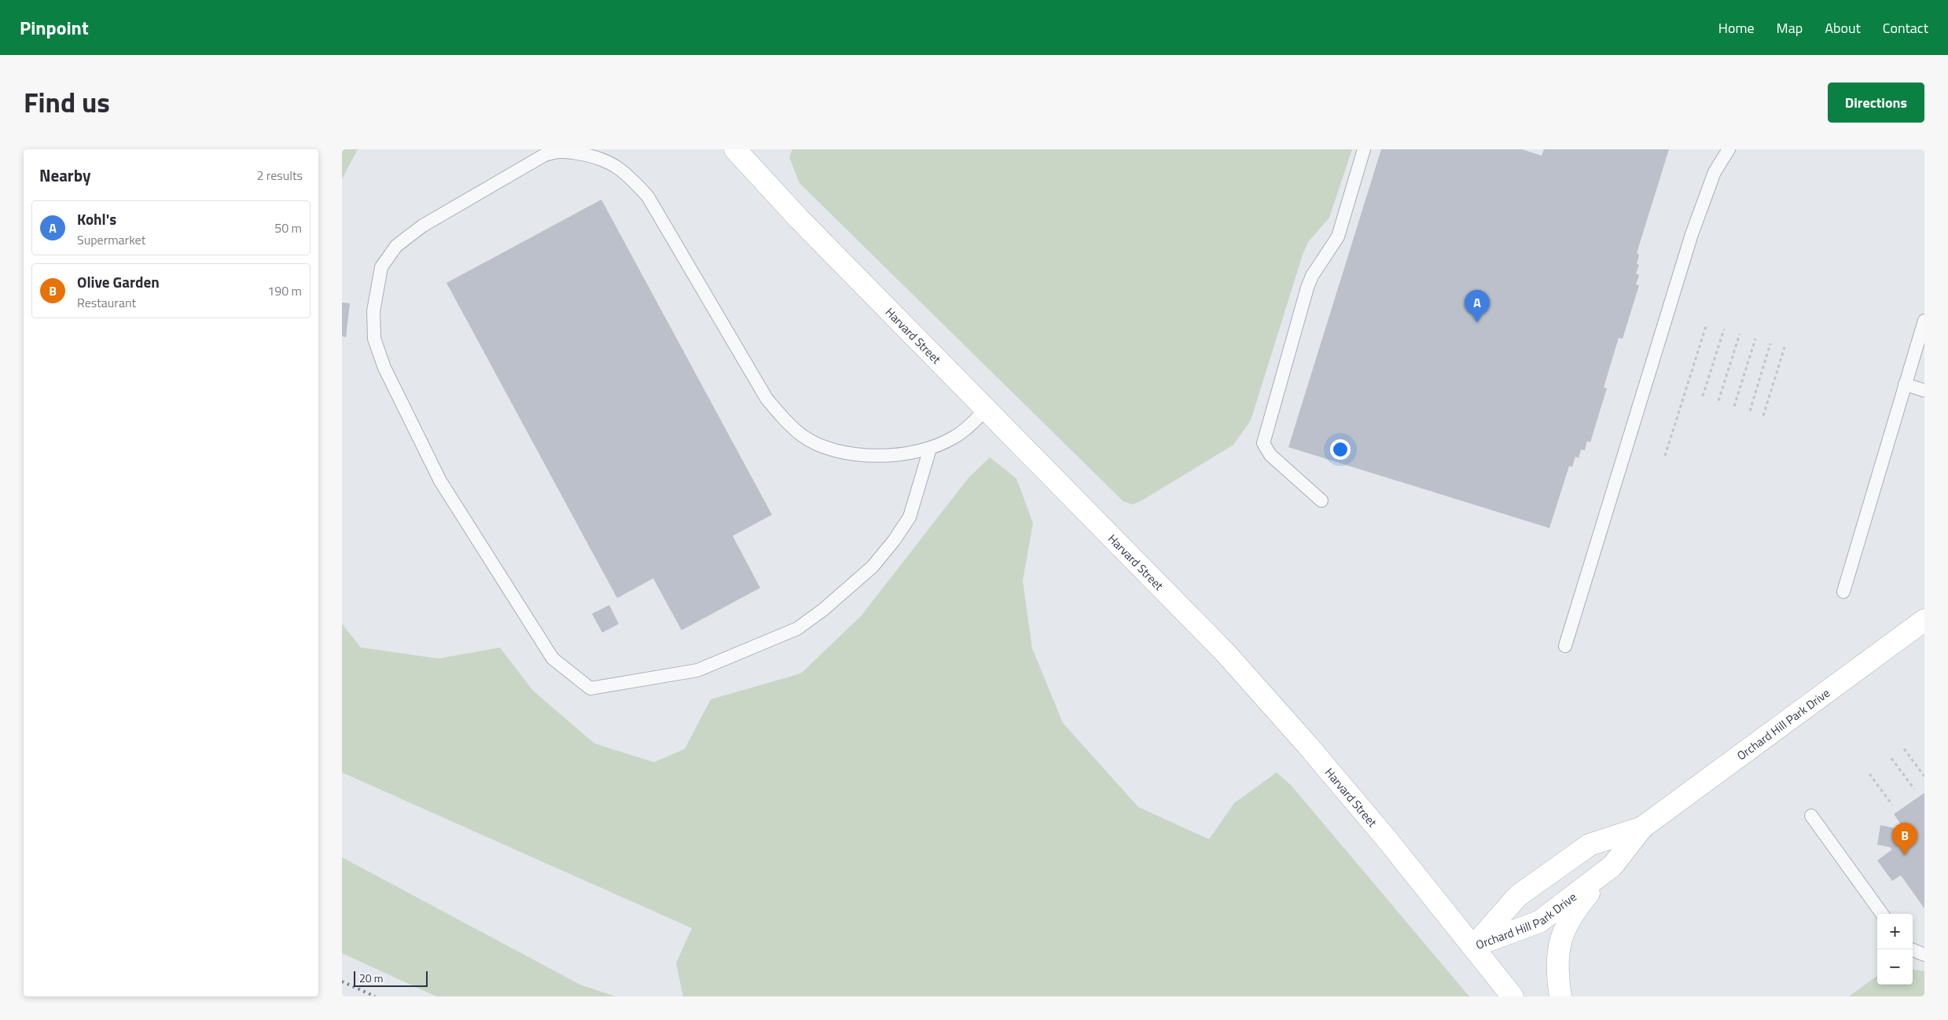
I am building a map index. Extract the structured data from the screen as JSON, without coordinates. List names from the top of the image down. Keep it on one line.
{"streets":{"main road":["Harvard Street","Orchard Hill Park Drive"]},"crossings":[["Harvard Street","Orchard Hill Park Drive"]],"scale_bar":"20 m","page":{"header":"Pinpoint","nav":["Home","Map","About","Contact"],"title":"Find us","buttons":"Directions","heading":["Nearby","2 results"],"list":[{"mark":"A","name":"Kohl's","note":"Supermarket","value":"50 m"},{"mark":"B","name":"Olive Garden","note":"Restaurant","value":"190 m"}],"pins":["A","B"],"map_buttons":["+","−"],"scale":"20 m"}}
